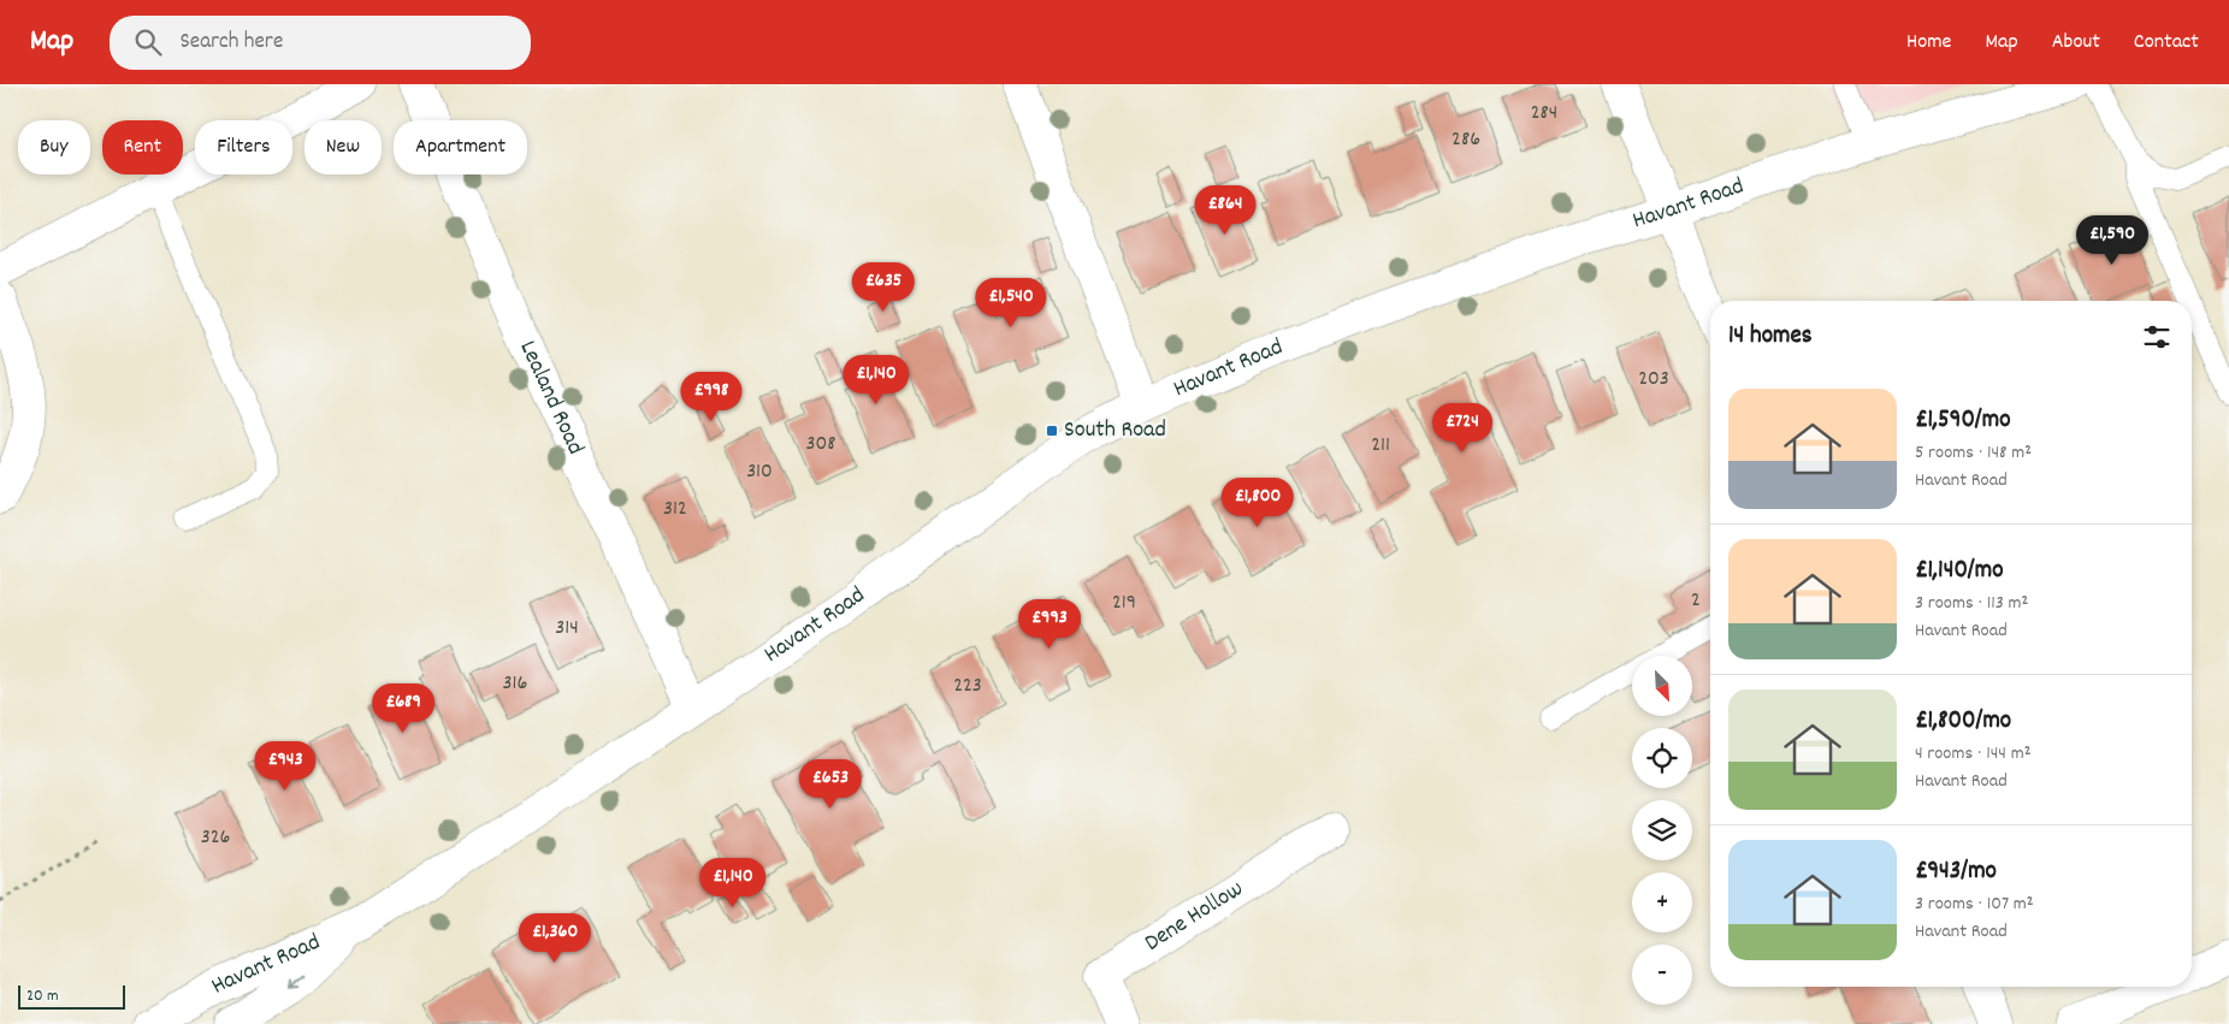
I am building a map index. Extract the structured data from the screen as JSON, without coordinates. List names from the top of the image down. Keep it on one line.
{"streets":{"street":["Havant Road","Lealand Road","Dene Hollow"]},"crossings":[["Havant Road","Lealand Road"]],"places":{"transit":["South Road"]},"house_numbers":["284","286","203","308","211","310","312","2","219","314","316","223","326"],"scale_bar":"20 m","north":"bottom right","page":{"header":"Map","search":"Search here","nav":["Home","Map","About","Contact"],"chip":["Buy","Rent","Filters","New","Apartment"],"price":["£864","£1,590","£635","£1,540","£1,140","£998","£724","£1,800","£993","£689","£943","£653","£1,140","£1,360"],"heading":"14 homes","list":[{"name":"£1,590/mo","note":"5 rooms · 148 m² · Havant Road"},{"name":"£1,140/mo","note":"3 rooms · 113 m² · Havant Road"},{"name":"£1,800/mo","note":"4 rooms · 144 m² · Havant Road"},{"name":"£943/mo","note":"3 rooms · 107 m² · Havant Road"}],"map_buttons":["+","−"],"scale":"20 m"}}
